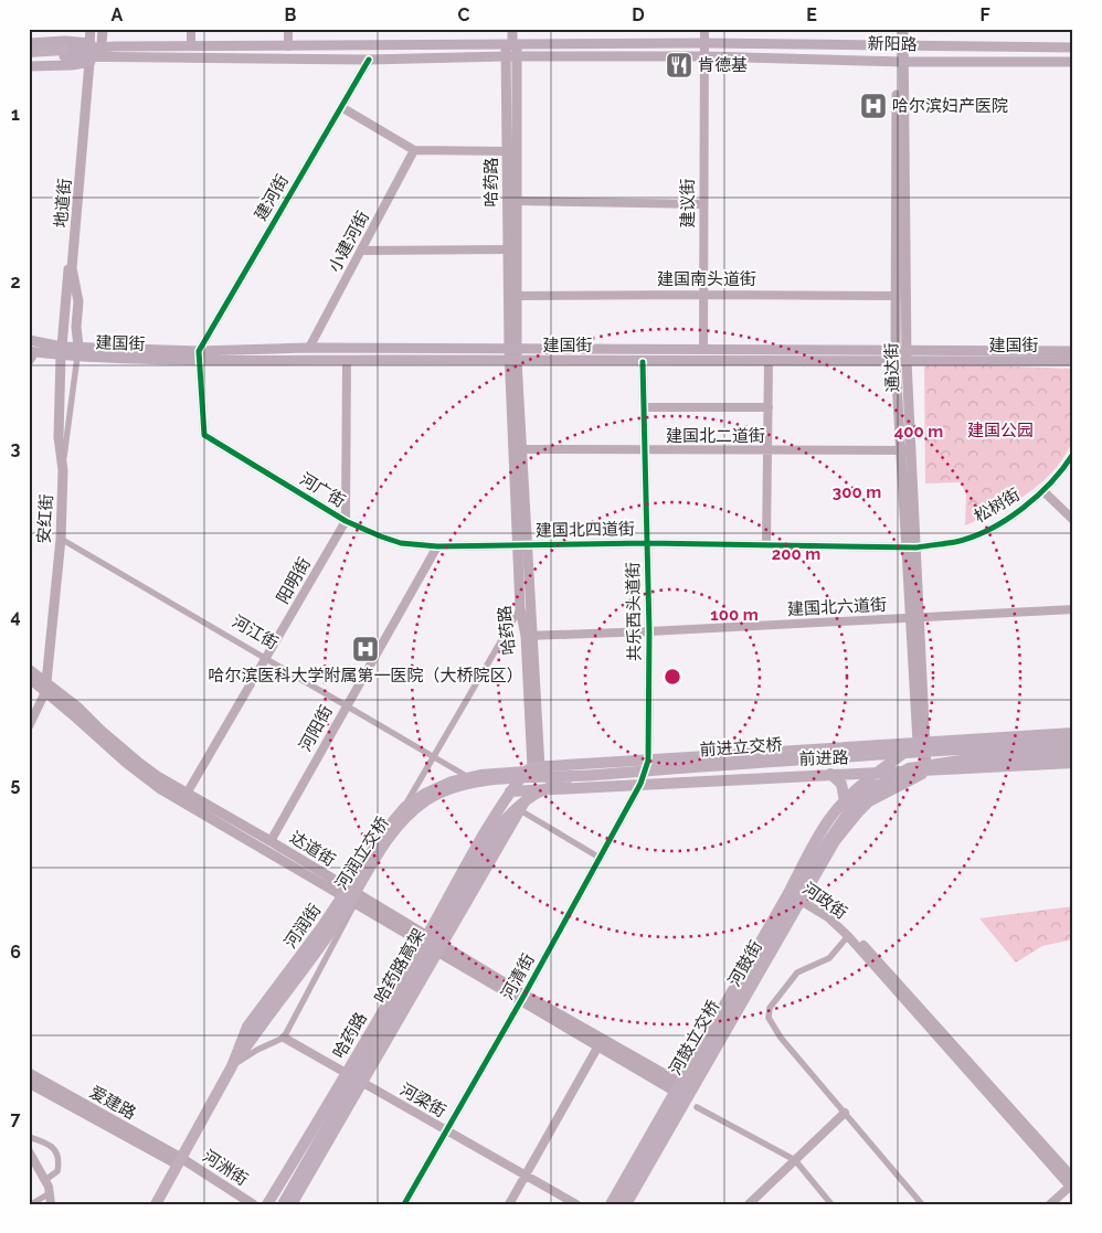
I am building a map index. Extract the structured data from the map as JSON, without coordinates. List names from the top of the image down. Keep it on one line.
{"streets":{"highway":["新阳路","哈药路","前进立交桥","前进路","河润立交桥","河润街","河鼓街","哈药路高架","河鼓立交桥"],"main road":["地道街","建国街","通达街","安红街","达道街","爱建路","河洲街"],"street":["建河街","建议街","小建河街","建国南头道街","建国北二道街","河广街","松树街","建国北四道街","阳明街","建国北六道街","共乐西头道街","河江街","河阳街","河政街","河清街","河梁街"]},"crossings":[["新阳路","哈药路"],["新阳路","建河街"],["新阳路","地道街"],["新阳路","建议街"],["新阳路","通达街"],["新阳路","安红街"],["哈药路","建国南头道街"],["哈药路","建国街"],["哈药路","建国北二道街"],["哈药路","河广街"],["哈药路","建国北四道街"],["哈药路","建国北六道街"],["哈药路","前进路"],["哈药路","达道街"],["哈药路","河润街"],["哈药路","河梁街"],["建河街","建国街"],["建河街","河广街"],["地道街","建国街"],["地道街","安红街"],["建议街","建国南头道街"],["建议街","建国街"],["小建河街","建国街"],["建国南头道街","通达街"],["建国街","通达街"],["建国街","河广街"],["建国街","安红街"],["建国街","阳明街"],["建国街","共乐西头道街"],["通达街","建国北二道街"],["通达街","松树街"],["通达街","建国北四道街"],["通达街","建国北六道街"],["通达街","前进路"],["通达街","河鼓街"],["建国北二道街","共乐西头道街"],["河广街","建国北四道街"],["河广街","阳明街"],["河广街","河阳街"],["松树街","建国北四道街"],["安红街","河江街"],["安红街","达道街"],["建国北四道街","共乐西头道街"],["阳明街","河江街"],["阳明街","达道街"],["建国北六道街","共乐西头道街"],["共乐西头道街","前进路"],["共乐西头道街","河清街"],["河江街","河阳街"],["河江街","河润街"],["河阳街","达道街"],["前进立交桥","河润立交桥"],["前进立交桥","河润街"],["前进立交桥","哈药路高架"],["前进路","河鼓街"],["前进路","河清街"],["达道街","河润街"],["达道街","河清街"],["河润立交桥","河润街"],["河政街","河鼓街"],["河润街","河梁街"],["河润街","爱建路"],["河润街","河洲街"],["河清街","河梁街"],["爱建路","河洲街"]],"parks":["建国公园"],"places":{"restaurant":["肯德基"],"hospital":["哈尔滨妇产医院","哈尔滨医科大学附属第一医院（大桥院区）"]},"grid":{"columns":["A","B","C","D","E","F"],"rows":["1","2","3","4","5","6","7"]},"rings":["400 m","300 m","200 m","100 m"]}
